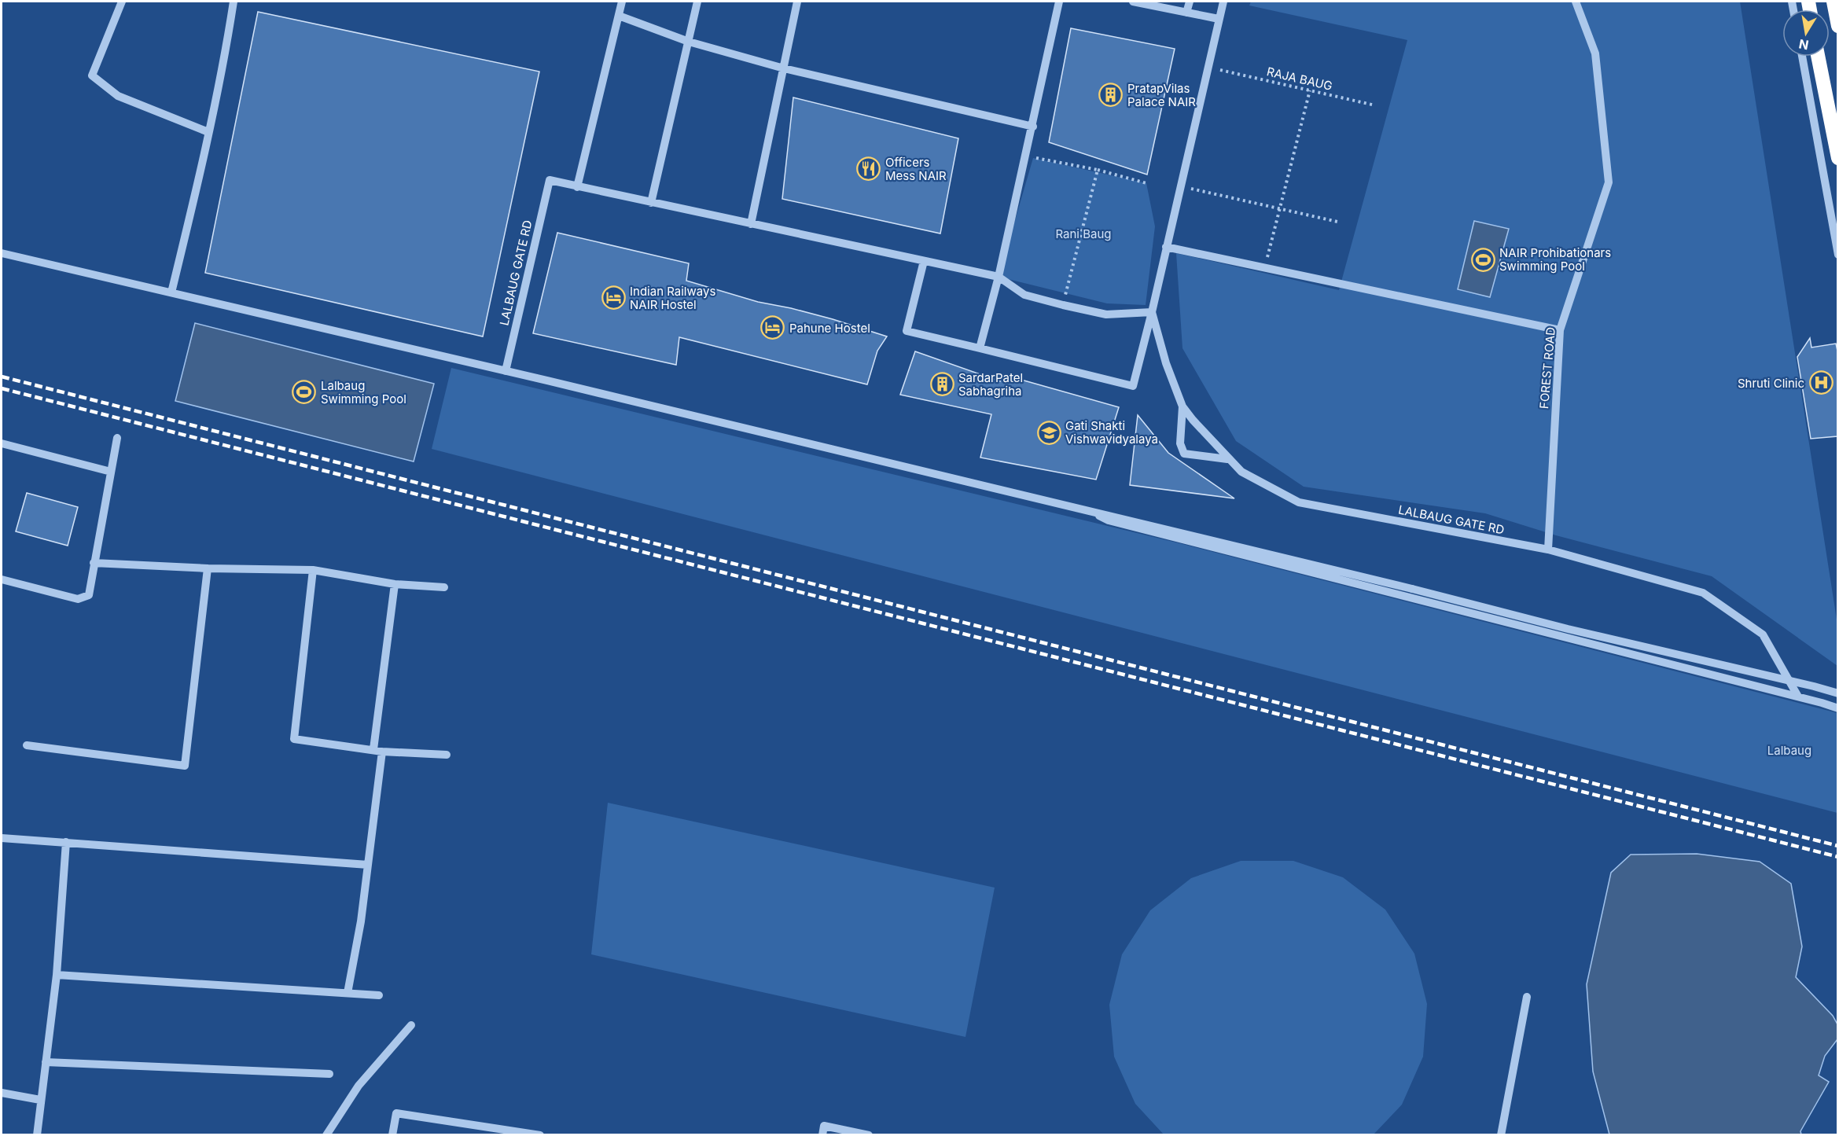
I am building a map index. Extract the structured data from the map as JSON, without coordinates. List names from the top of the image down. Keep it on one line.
{"streets":{"street":["LALBAUG GATE RD","FOREST ROAD"],"path":["RAJA BAUG"]},"crossings":[["LALBAUG GATE RD","FOREST ROAD"]],"parks":["Rani Baug","Lalbaug"],"places":{"building":["PratapVilas Palace NAIR","SardarPatel Sabhagriha"],"restaurant":["Officers Mess NAIR"],"sports":["NAIR Prohibationars Swimming Pool","Lalbaug Swimming Pool"],"hotel":["Indian Railways NAIR Hostel","Pahune Hostel"],"hospital":["Shruti Clinic"],"school or university":["Gati Shakti Vishwavidyalaya"]},"north":"bottom"}
